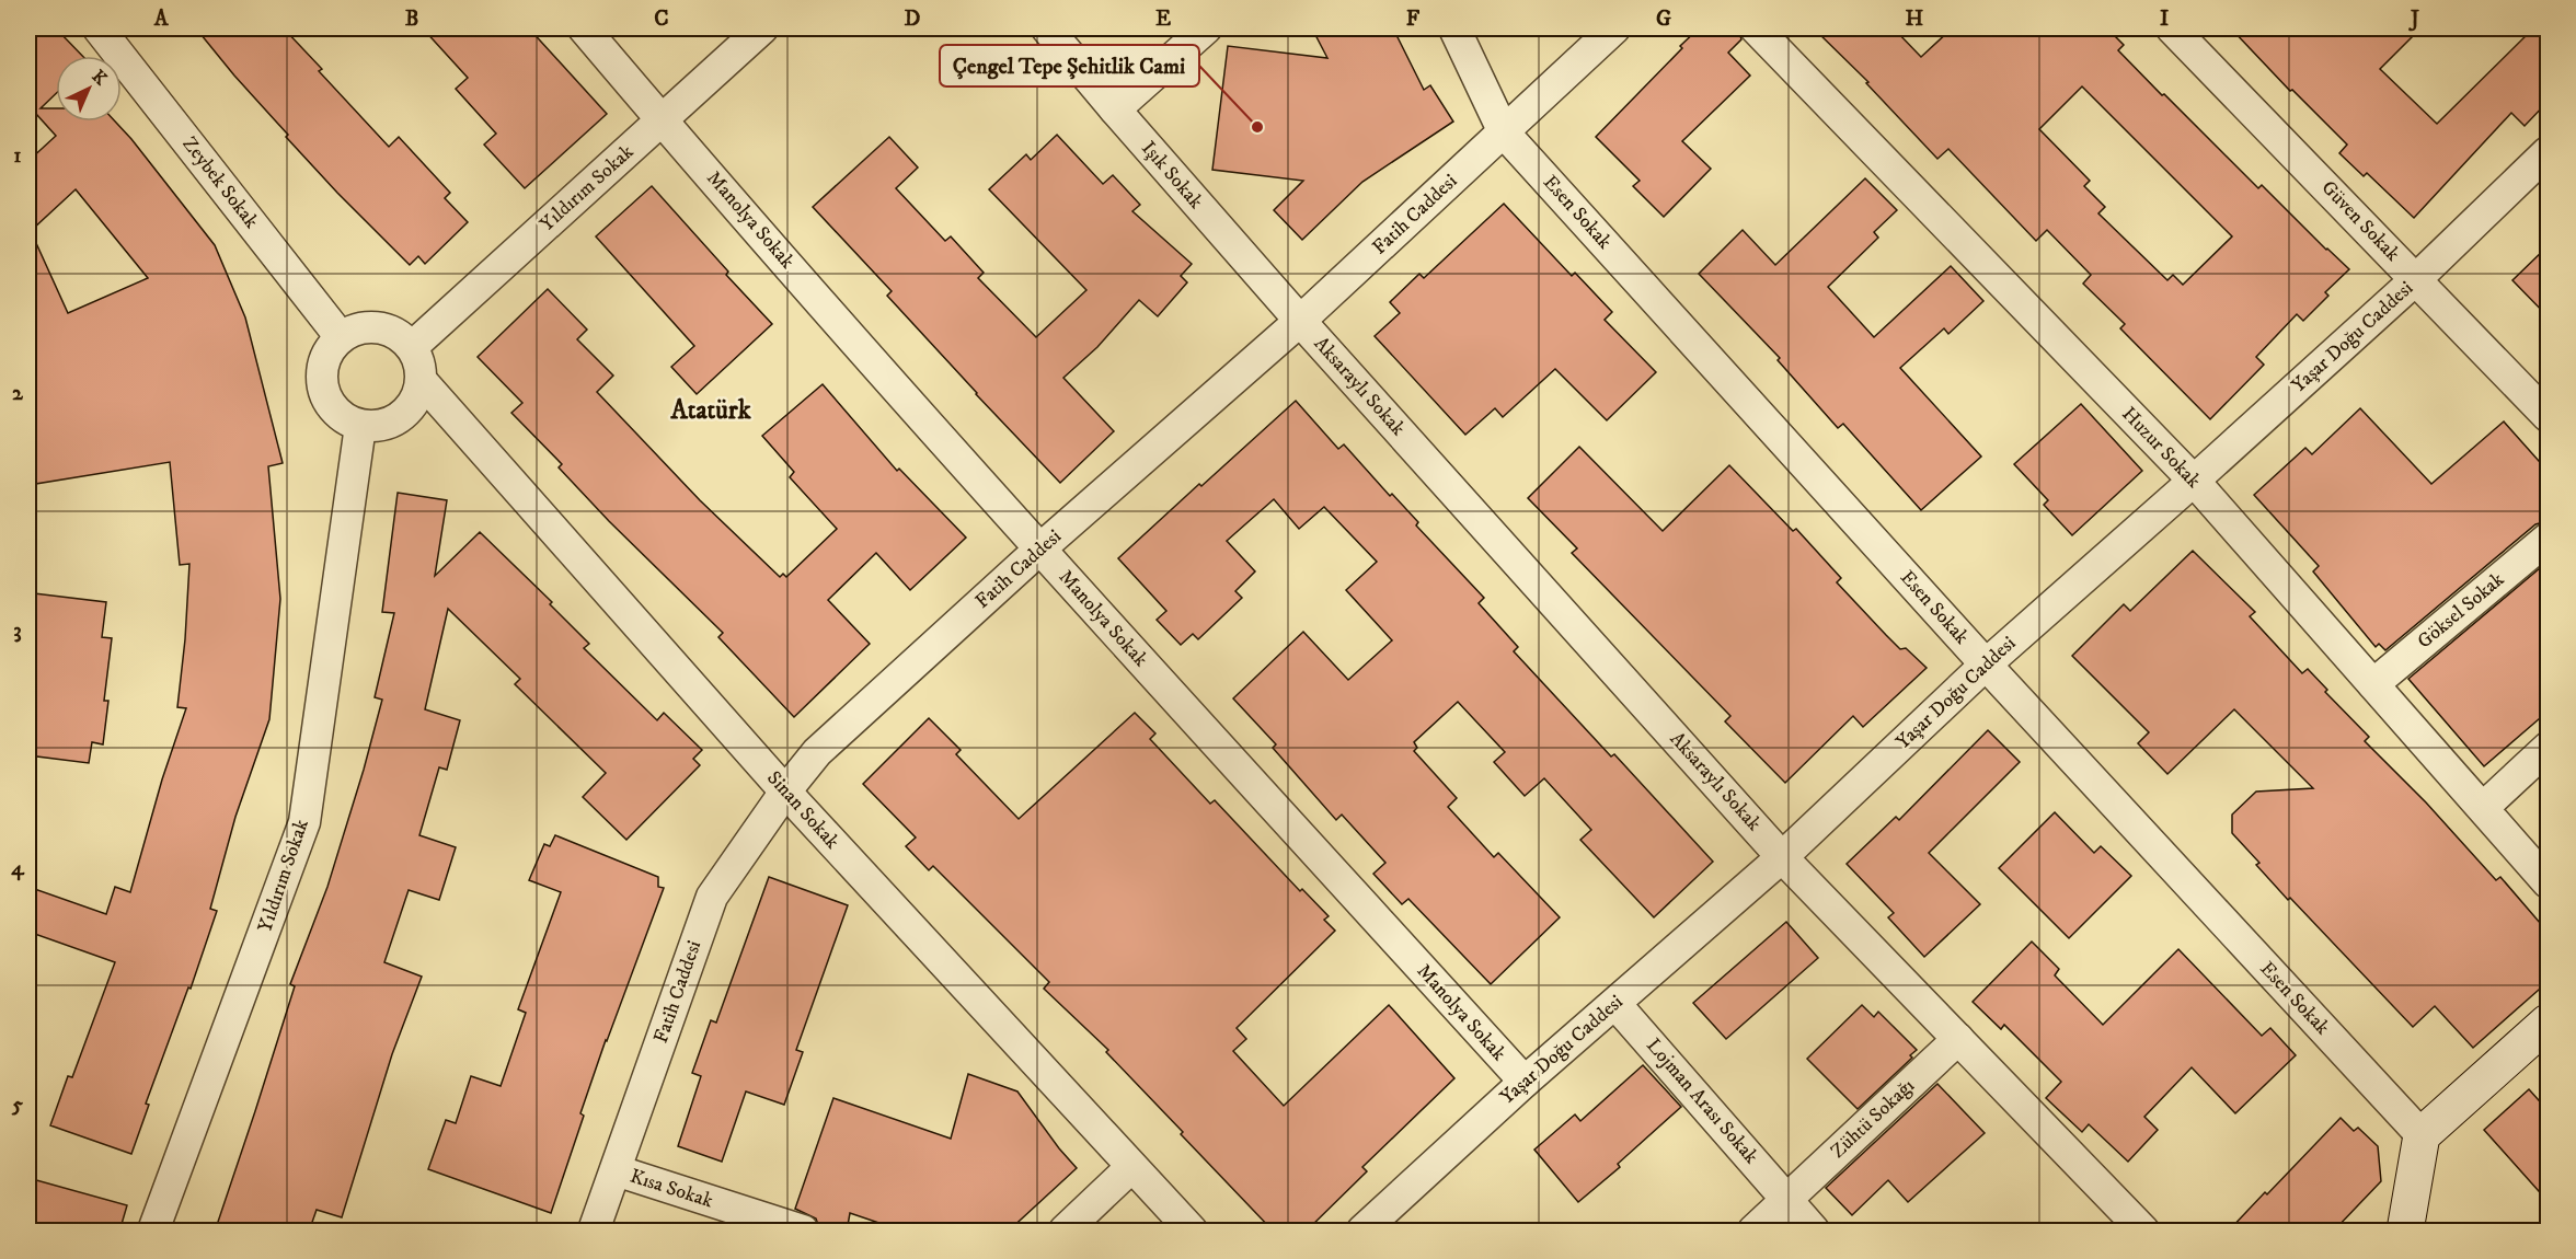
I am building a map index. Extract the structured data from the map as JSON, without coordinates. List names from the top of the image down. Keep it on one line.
{"streets":{"street":["Işık Sokak","Zeybek Sokak","Yıldırım Sokak","Esen Sokak","Fatih Caddesi","Manolya Sokak","Güven Sokak","Yaşar Doğu Caddesi","Aksaraylı Sokak","Huzur Sokak","Göksel Sokak","Sinan Sokak","Lojman Arası Sokak","Zühtü Sokağı","Kısa Sokak"]},"crossings":[["Işık Sokak","Fatih Caddesi"],["Işık Sokak","Aksaraylı Sokak"],["Zeybek Sokak","Yıldırım Sokak"],["Zeybek Sokak","Sinan Sokak"],["Yıldırım Sokak","Manolya Sokak"],["Yıldırım Sokak","Sinan Sokak"],["Esen Sokak","Fatih Caddesi"],["Esen Sokak","Yaşar Doğu Caddesi"],["Fatih Caddesi","Manolya Sokak"],["Fatih Caddesi","Aksaraylı Sokak"],["Fatih Caddesi","Sinan Sokak"],["Fatih Caddesi","Kısa Sokak"],["Manolya Sokak","Yaşar Doğu Caddesi"],["Güven Sokak","Yaşar Doğu Caddesi"],["Yaşar Doğu Caddesi","Aksaraylı Sokak"],["Yaşar Doğu Caddesi","Huzur Sokak"],["Yaşar Doğu Caddesi","Lojman Arası Sokak"],["Aksaraylı Sokak","Zühtü Sokağı"],["Huzur Sokak","Göksel Sokak"],["Lojman Arası Sokak","Zühtü Sokağı"]],"districts":["Atatürk"],"places":["Çengel Tepe Şehitlik Cami"],"north":"top right","grid":{"columns":["A","B","C","D","E","F","G","H","I","J"],"rows":["1","2","3","4","5"]}}
